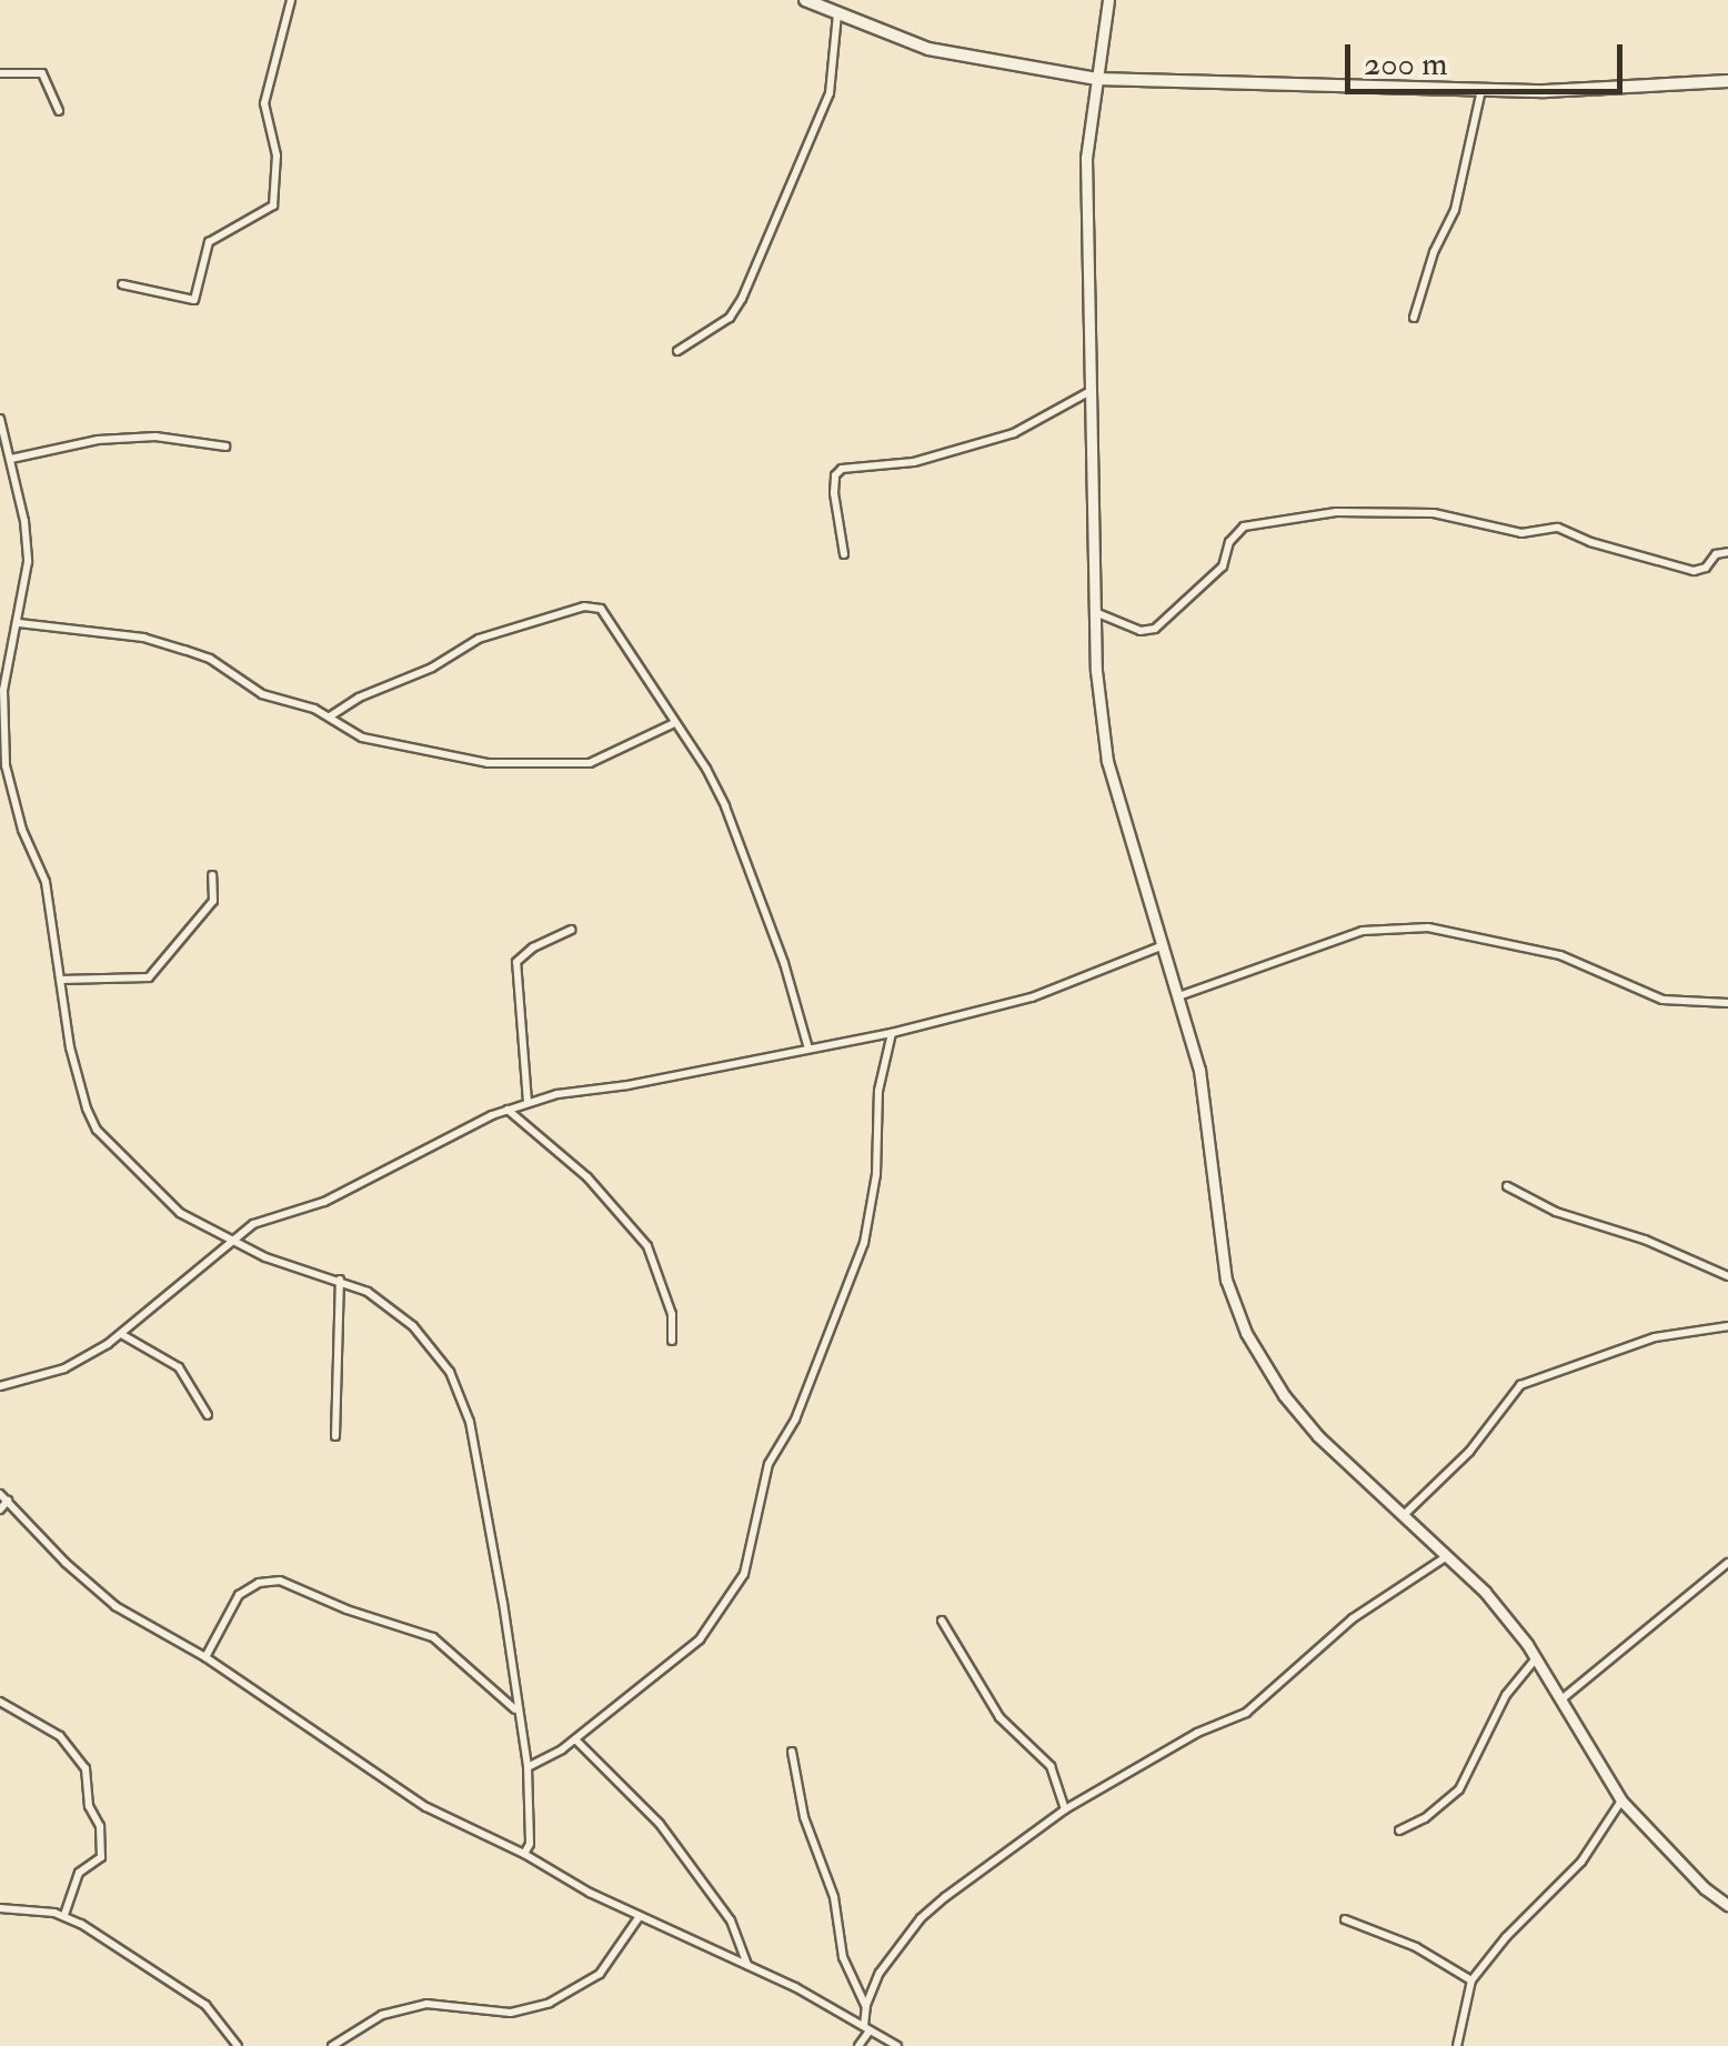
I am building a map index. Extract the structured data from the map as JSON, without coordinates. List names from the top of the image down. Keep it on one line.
{"scale_bar":"200 m"}
